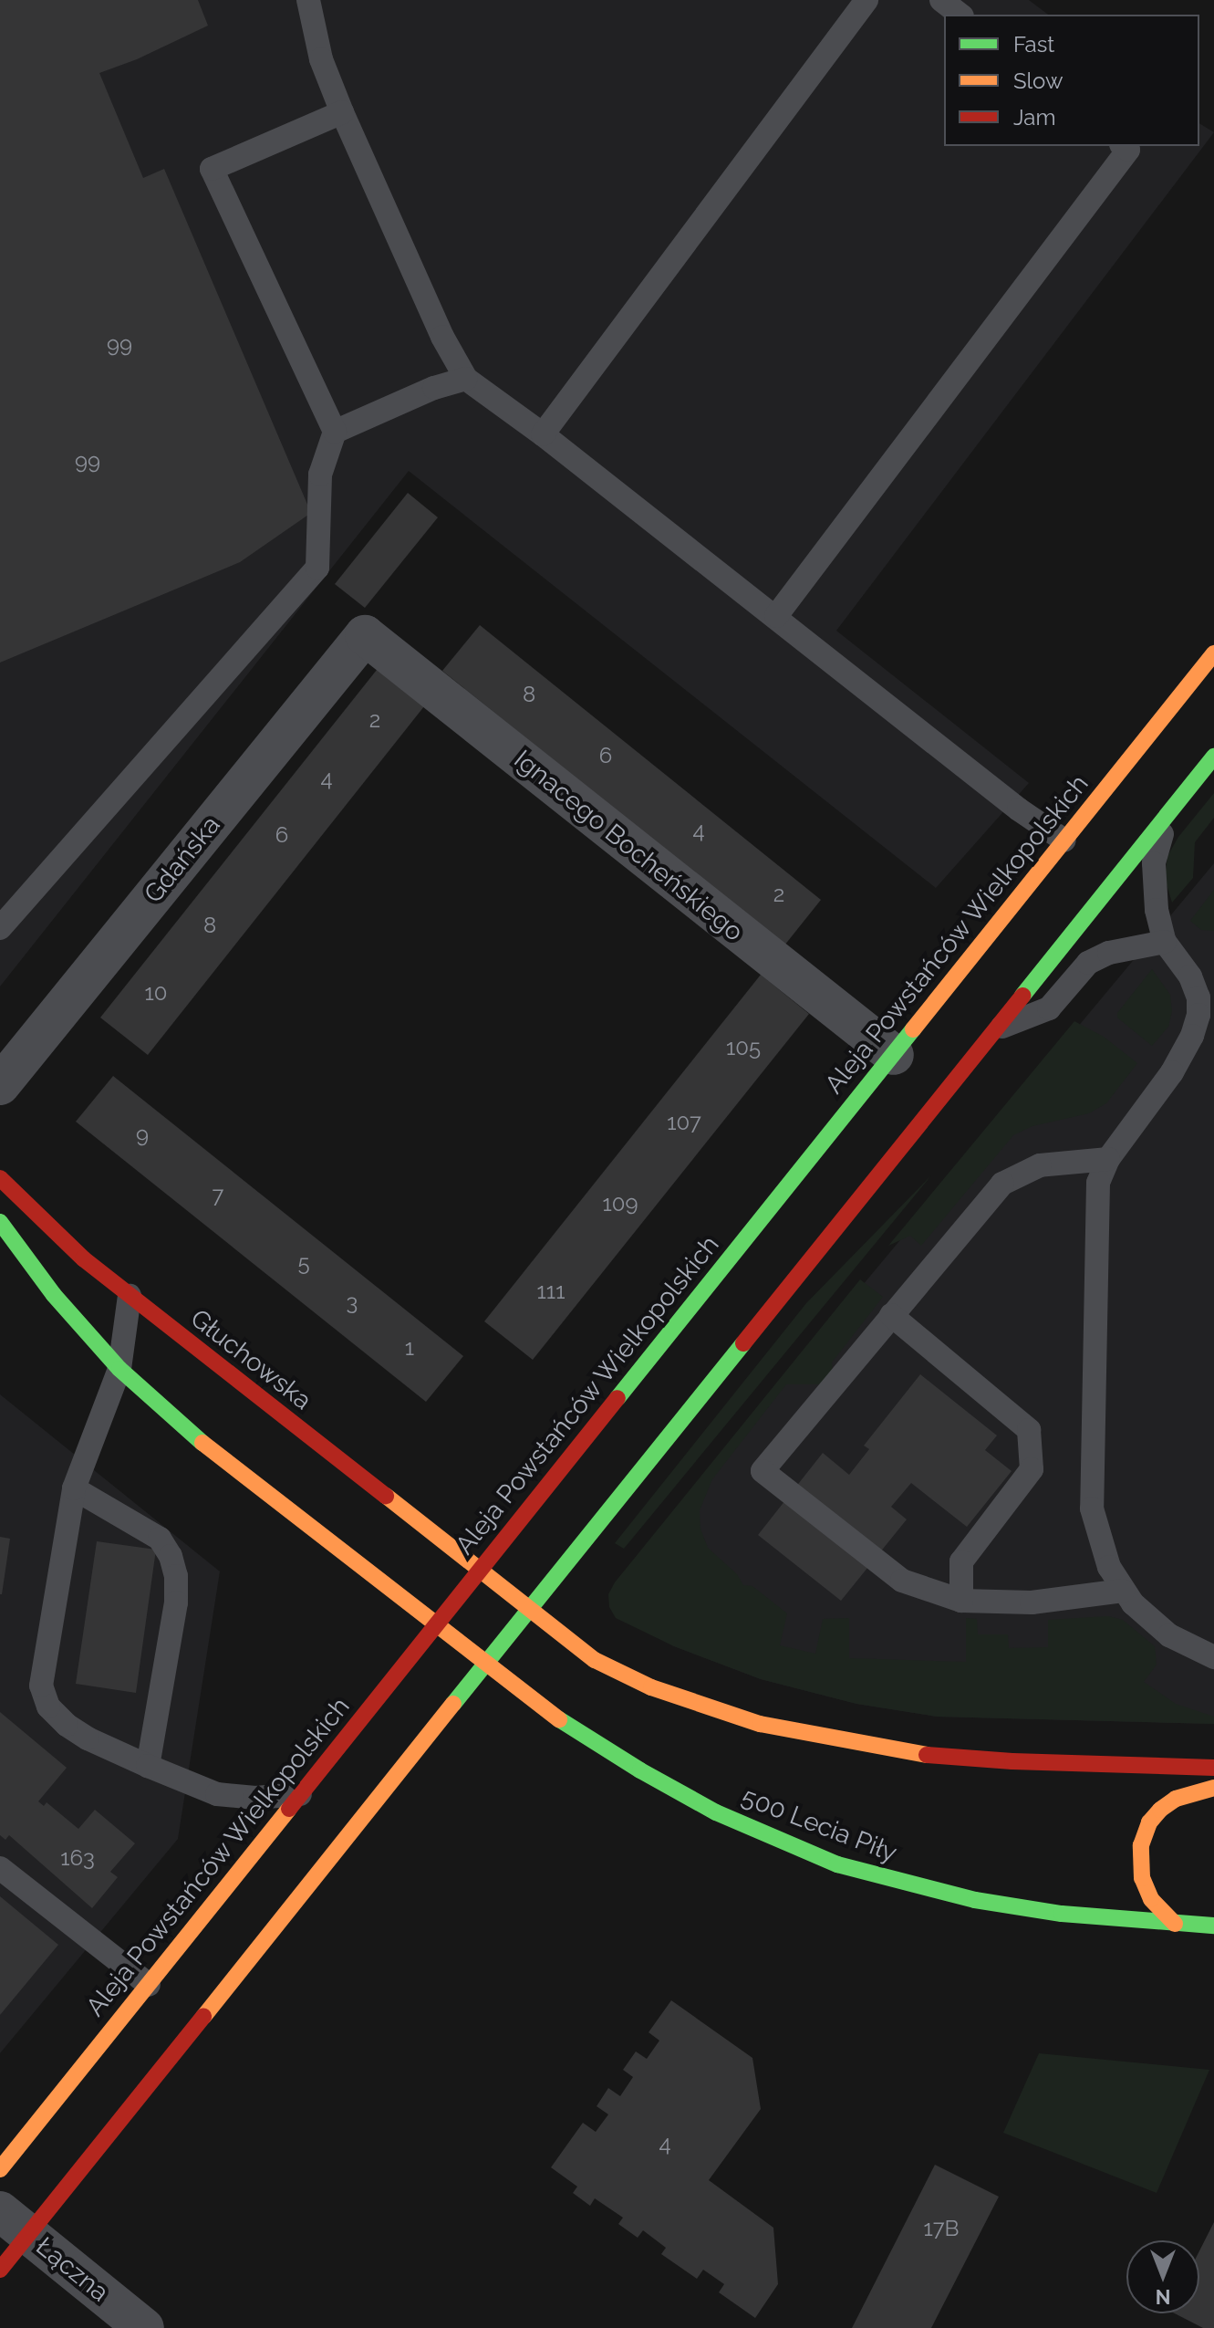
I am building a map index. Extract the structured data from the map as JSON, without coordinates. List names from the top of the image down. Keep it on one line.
{"streets":{"main road":["Aleja Powstańców Wielkopolskich","Głuchowska","500 Lecia Piły"],"street":["Ignacego Bocheńskiego","Gdańska","Łączna"]},"crossings":[["Ignacego Bocheńskiego","Gdańska"],["Ignacego Bocheńskiego","Aleja Powstańców Wielkopolskich"],["Aleja Powstańców Wielkopolskich","Głuchowska"],["Aleja Powstańców Wielkopolskich","500 Lecia Piły"]],"house_numbers":["99","99","8","2","6","4","4","6","2","8","10","105","107","9","7","109","5","111","3","1","163","4","17B"],"legend":["Fast","Slow","Jam"],"north":"bottom"}
